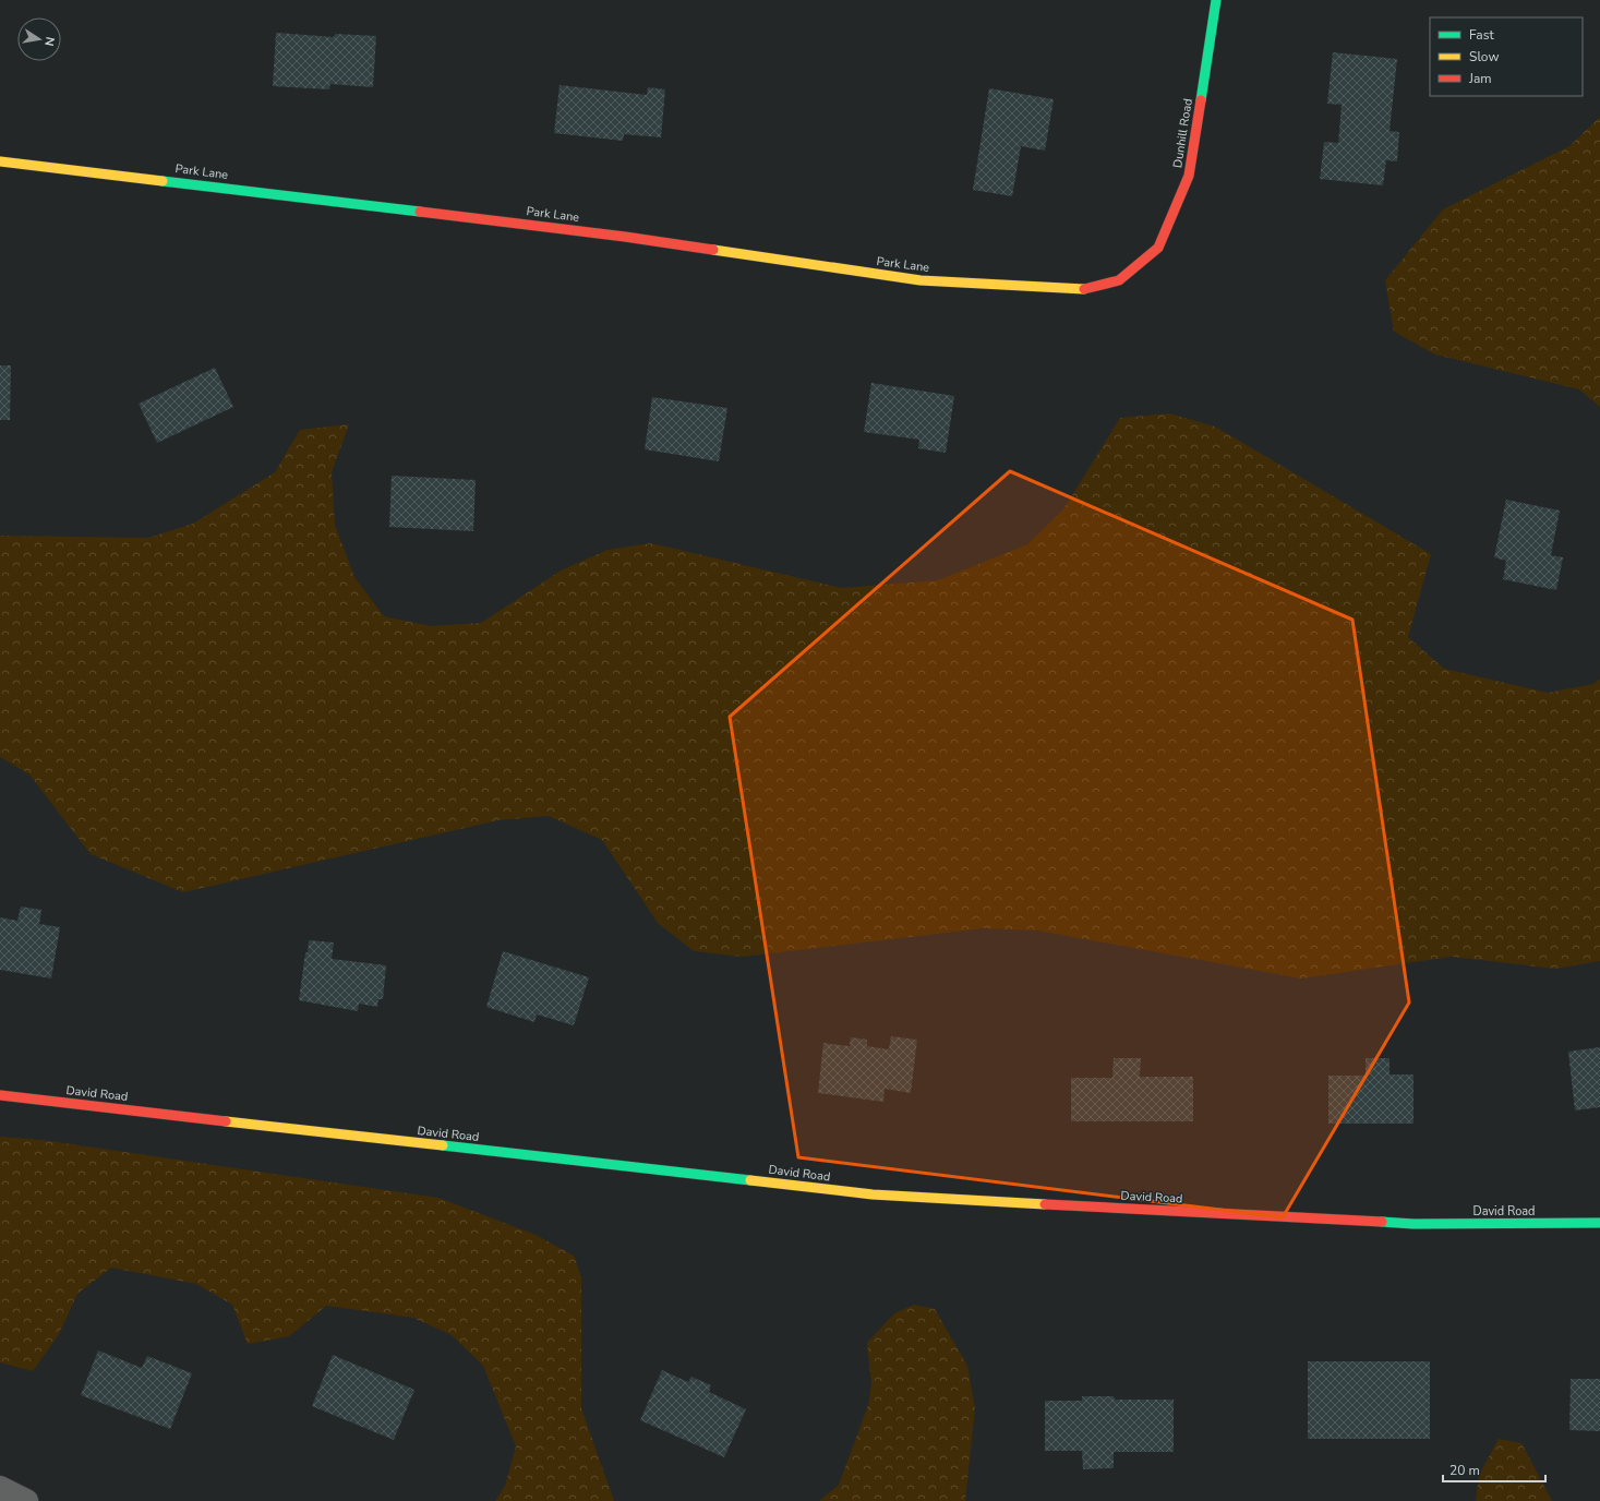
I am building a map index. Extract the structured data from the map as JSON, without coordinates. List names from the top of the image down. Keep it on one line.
{"streets":{"street":["Dunhill Road","Park Lane","David Road"]},"crossings":[["Dunhill Road","Park Lane"]],"legend":["Fast","Slow","Jam"],"scale_bar":"20 m","north":"right"}
